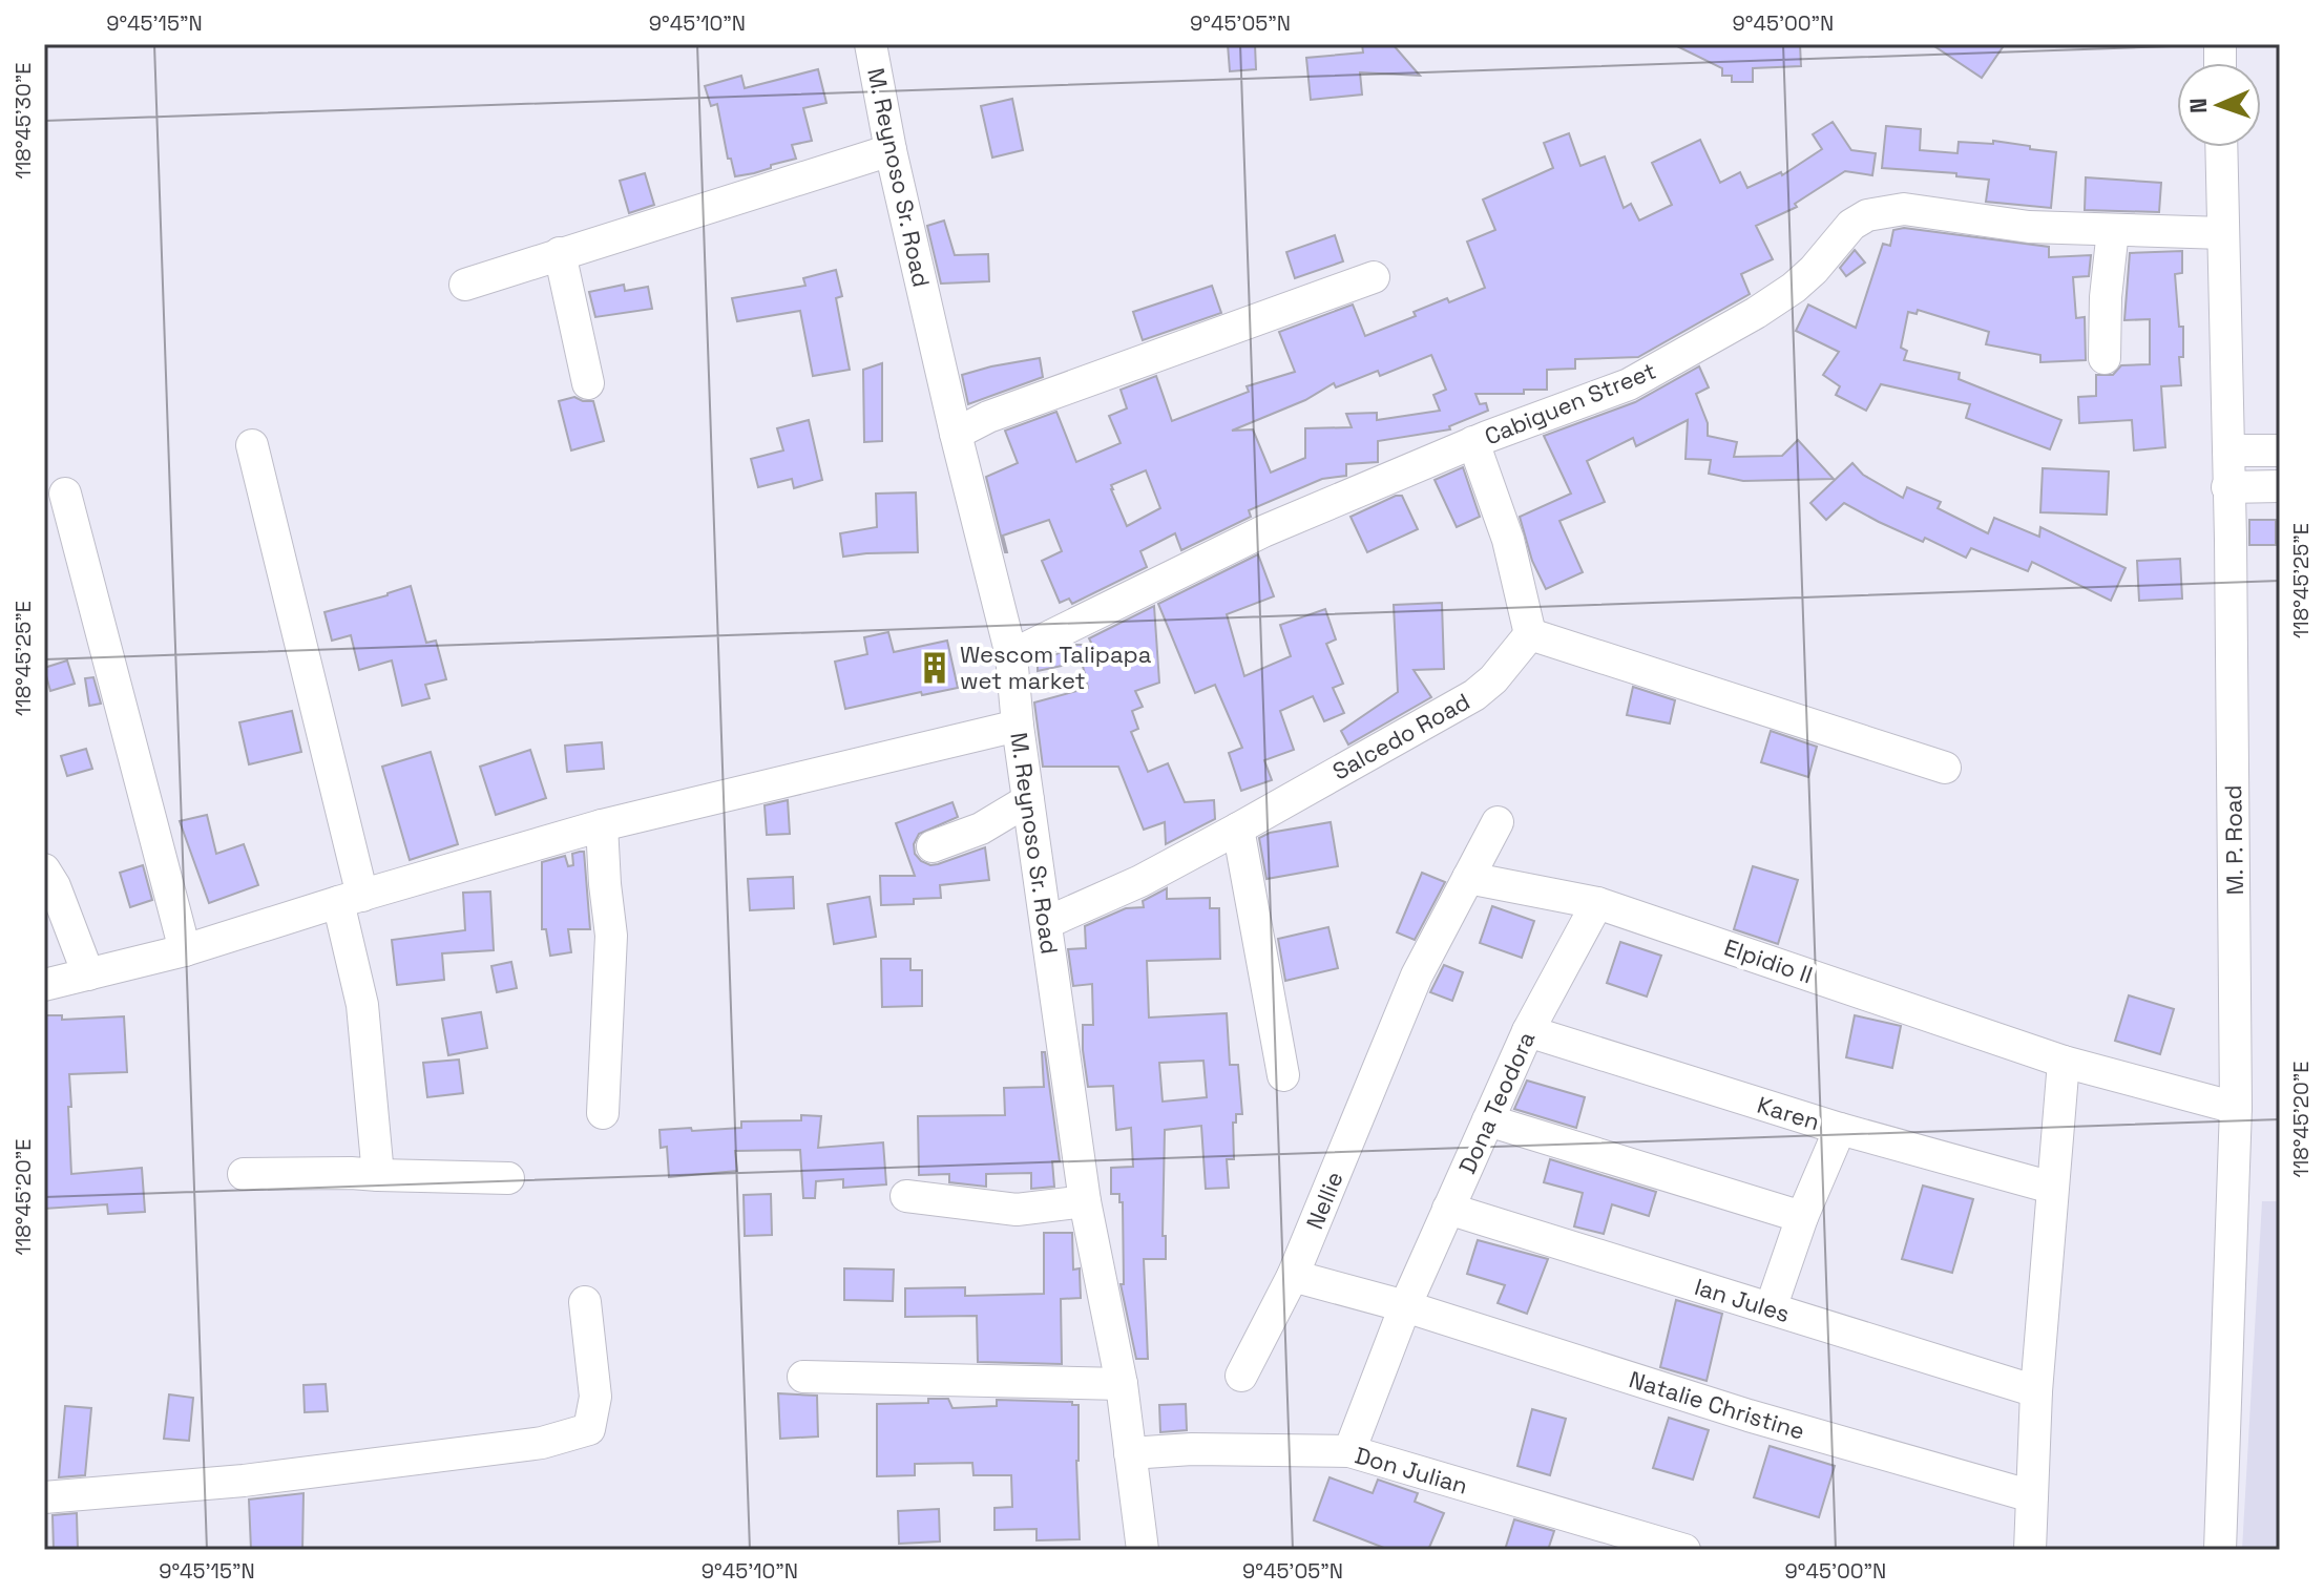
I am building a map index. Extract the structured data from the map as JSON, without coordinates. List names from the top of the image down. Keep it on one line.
{"streets":{"street":["M. Reynoso Sr. Road","Cabiguen Street","Salcedo Road","M. P. Road","Elpidio II","Dona Teodora","Karen","Nellie","Ian Jules","Natalie Christine","Don Julian"]},"crossings":[["M. Reynoso Sr. Road","Cabiguen Street"],["M. Reynoso Sr. Road","Salcedo Road"],["M. Reynoso Sr. Road","Don Julian"],["Cabiguen Street","M. P. Road"],["M. P. Road","Elpidio II"],["Elpidio II","Dona Teodora"],["Elpidio II","Nellie"],["Dona Teodora","Karen"],["Dona Teodora","Ian Jules"],["Dona Teodora","Natalie Christine"]],"places":{"building":["Wescom Talipapa wet market"]},"north":"left","coordinates":["9°45'15\"N","9°45'10\"N","9°45'05\"N","9°45'00\"N","118°45'30\"E","118°45'25\"E","118°45'20\"E"]}
